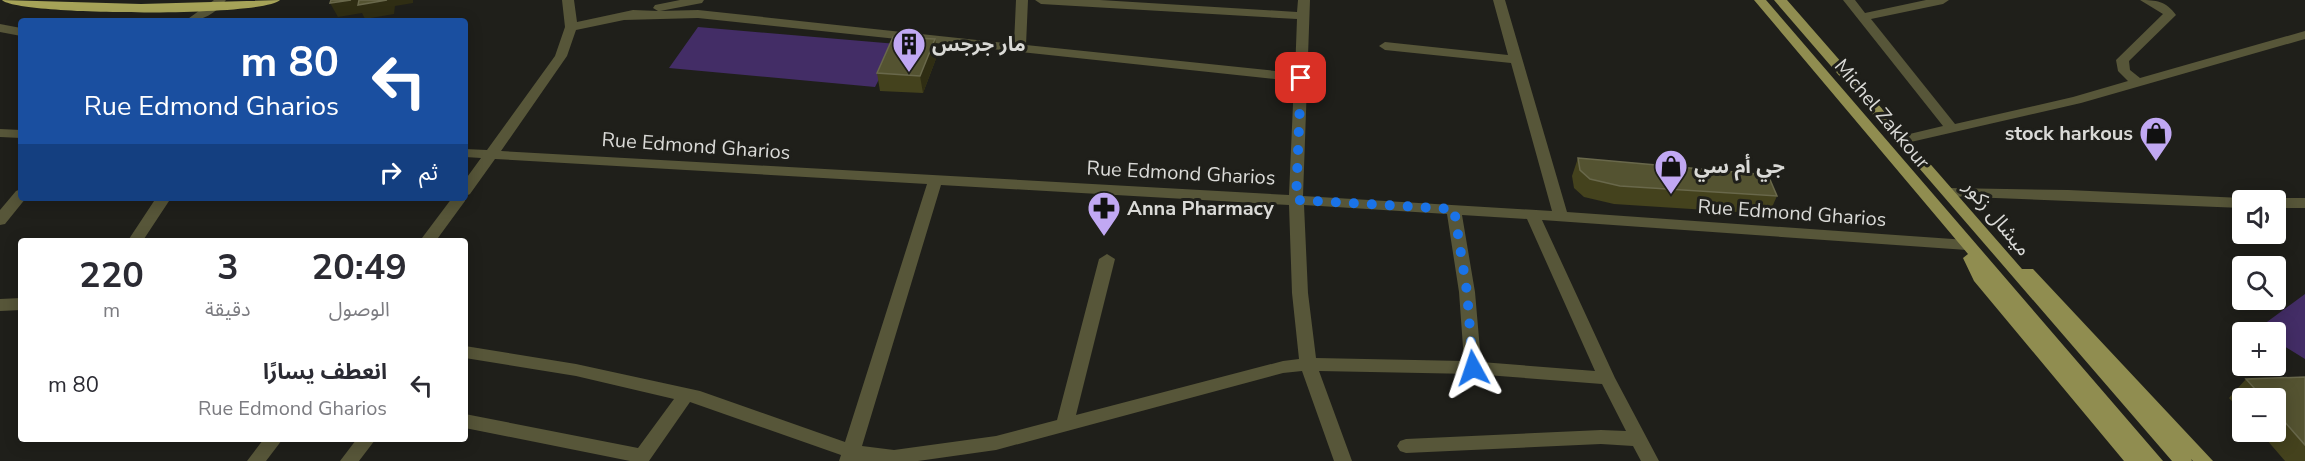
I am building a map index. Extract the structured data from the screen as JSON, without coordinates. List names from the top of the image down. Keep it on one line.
{"streets":{"main road":["Michel Zakkour","ميشال زكور"],"street":["Rue Edmond Gharios"]},"crossings":[["Michel Zakkour","Rue Edmond Gharios"],["Michel Zakkour","ميشال زكور"],["Rue Edmond Gharios","ميشال زكور"]],"places":{"building":["مار جرجس"],"shop":["stock harkous","جي أم سي"],"pharmacy":["Anna Pharmacy"]},"page":{"turn":["80 m","Rue Edmond Gharios"],"then":"ثم","map_buttons":["+","−"],"eta":["20:49","الوصول","3","دقيقة","220","m"],"list":[{"name":"انعطف يسارًا","note":"Rue Edmond Gharios","value":"80 m"}]}}
